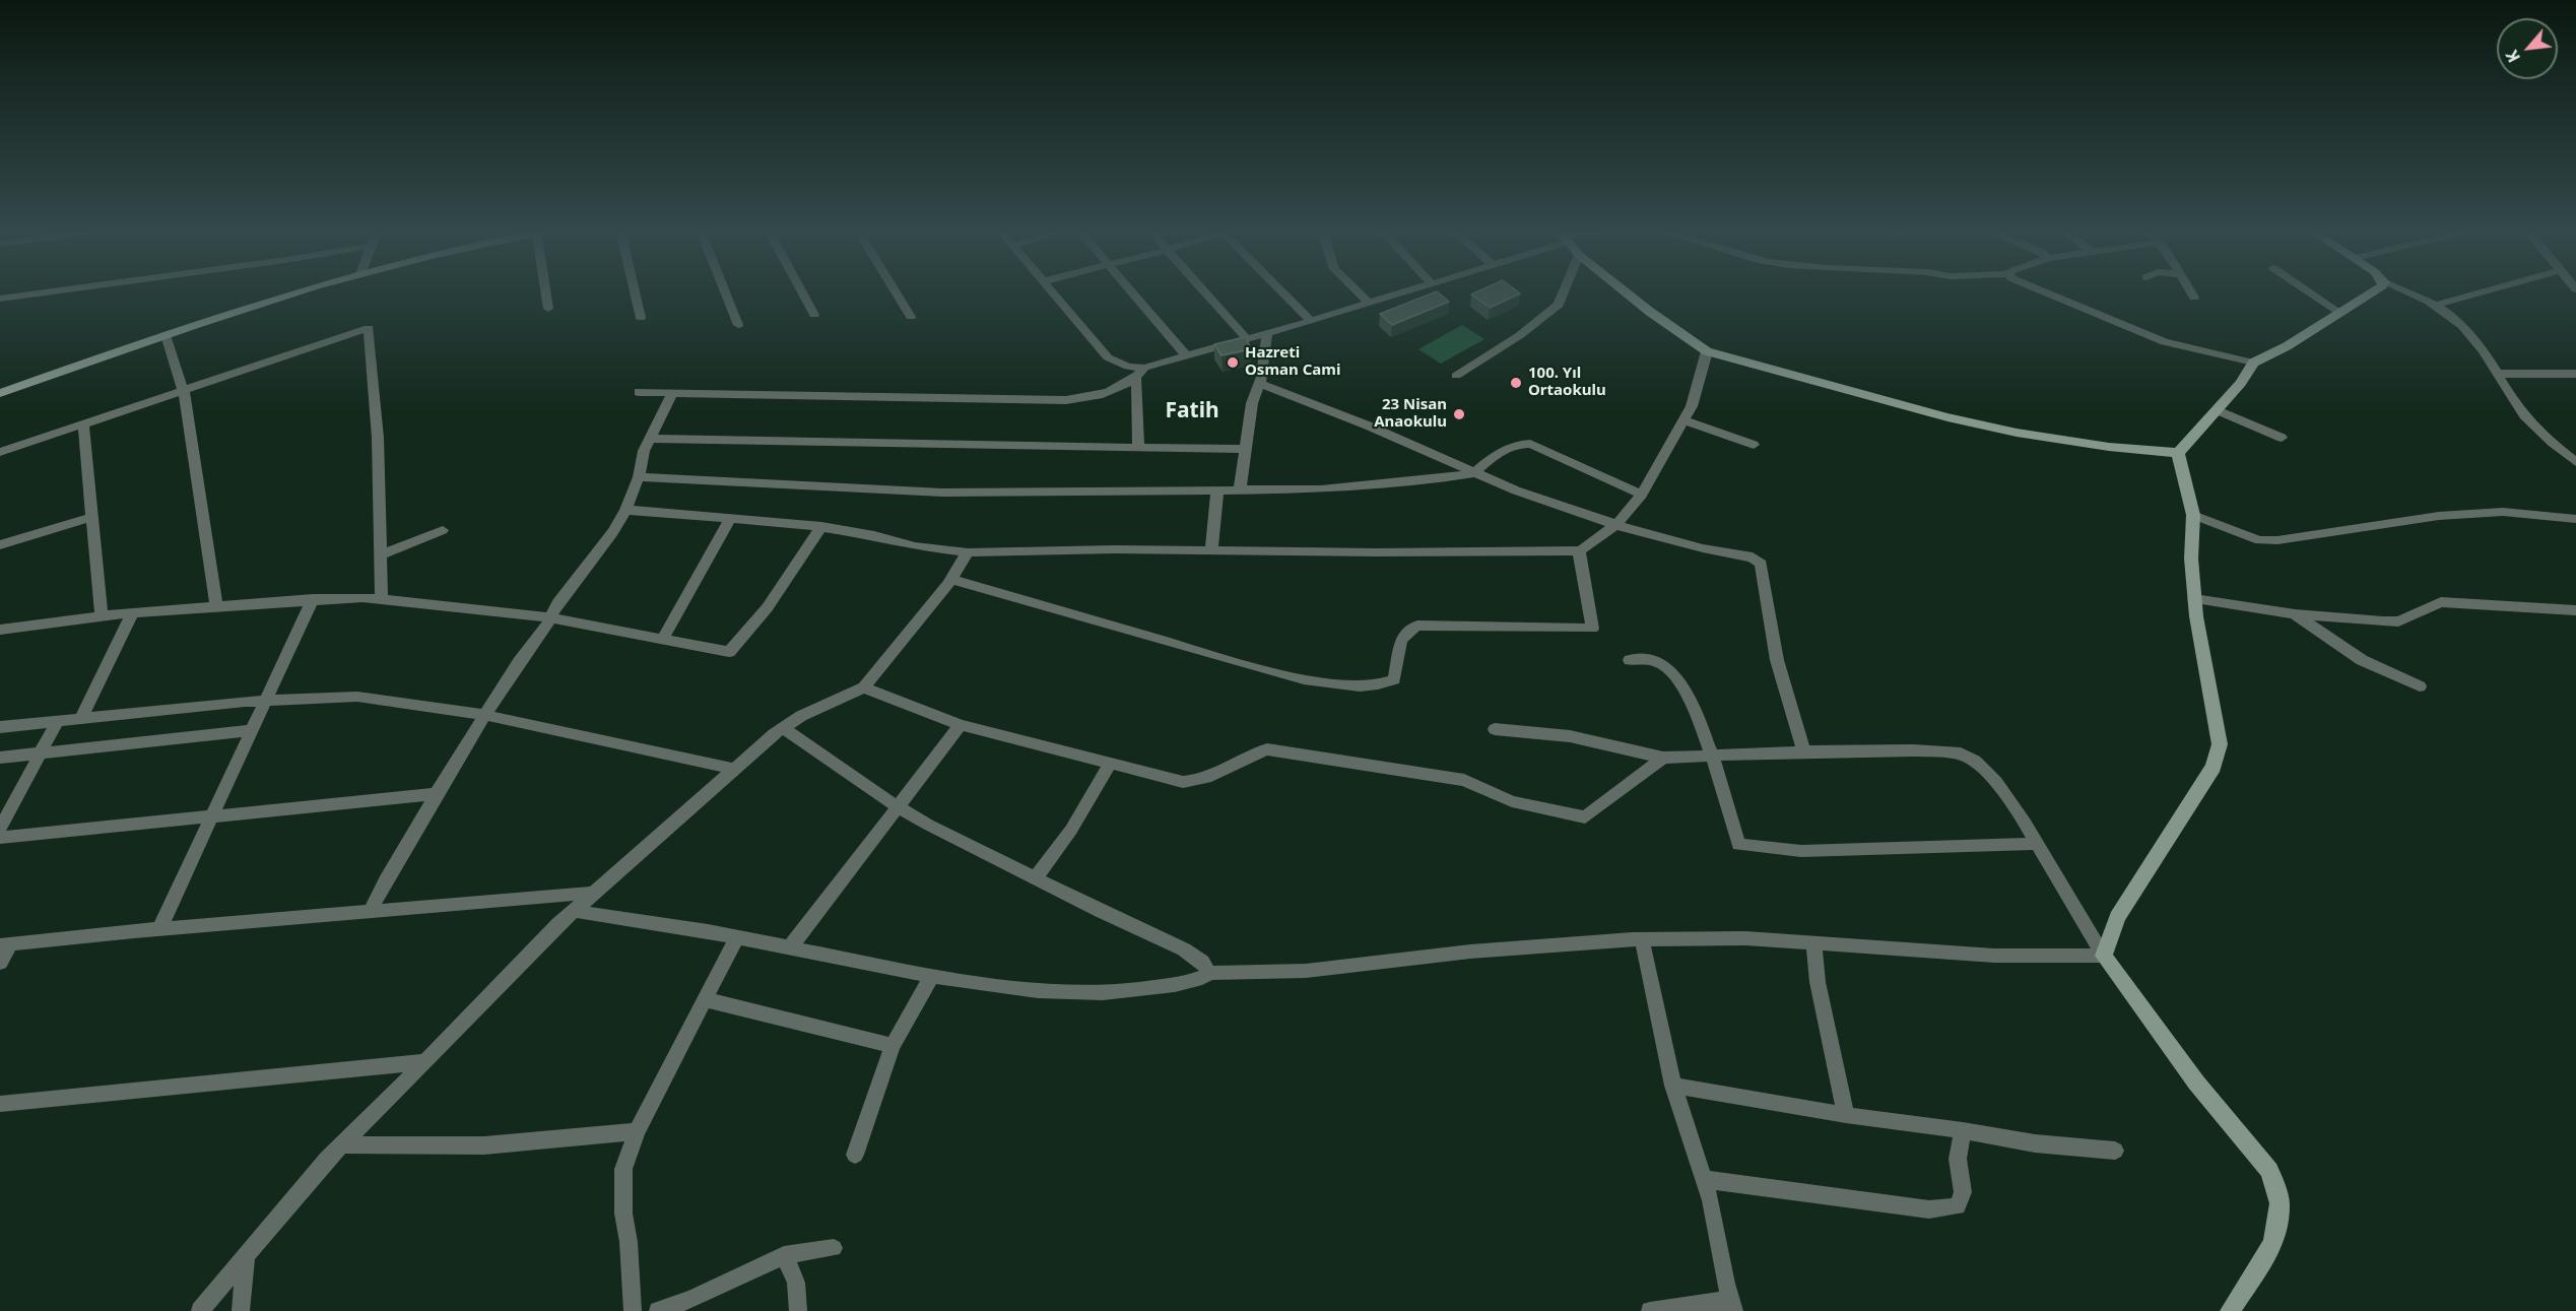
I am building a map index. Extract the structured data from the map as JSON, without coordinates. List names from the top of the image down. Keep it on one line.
{"districts":["Fatih"],"places":["Hazreti Osman Cami","100. Yıl Ortaokulu","23 Nisan Anaokulu"],"north":"bottom left"}
